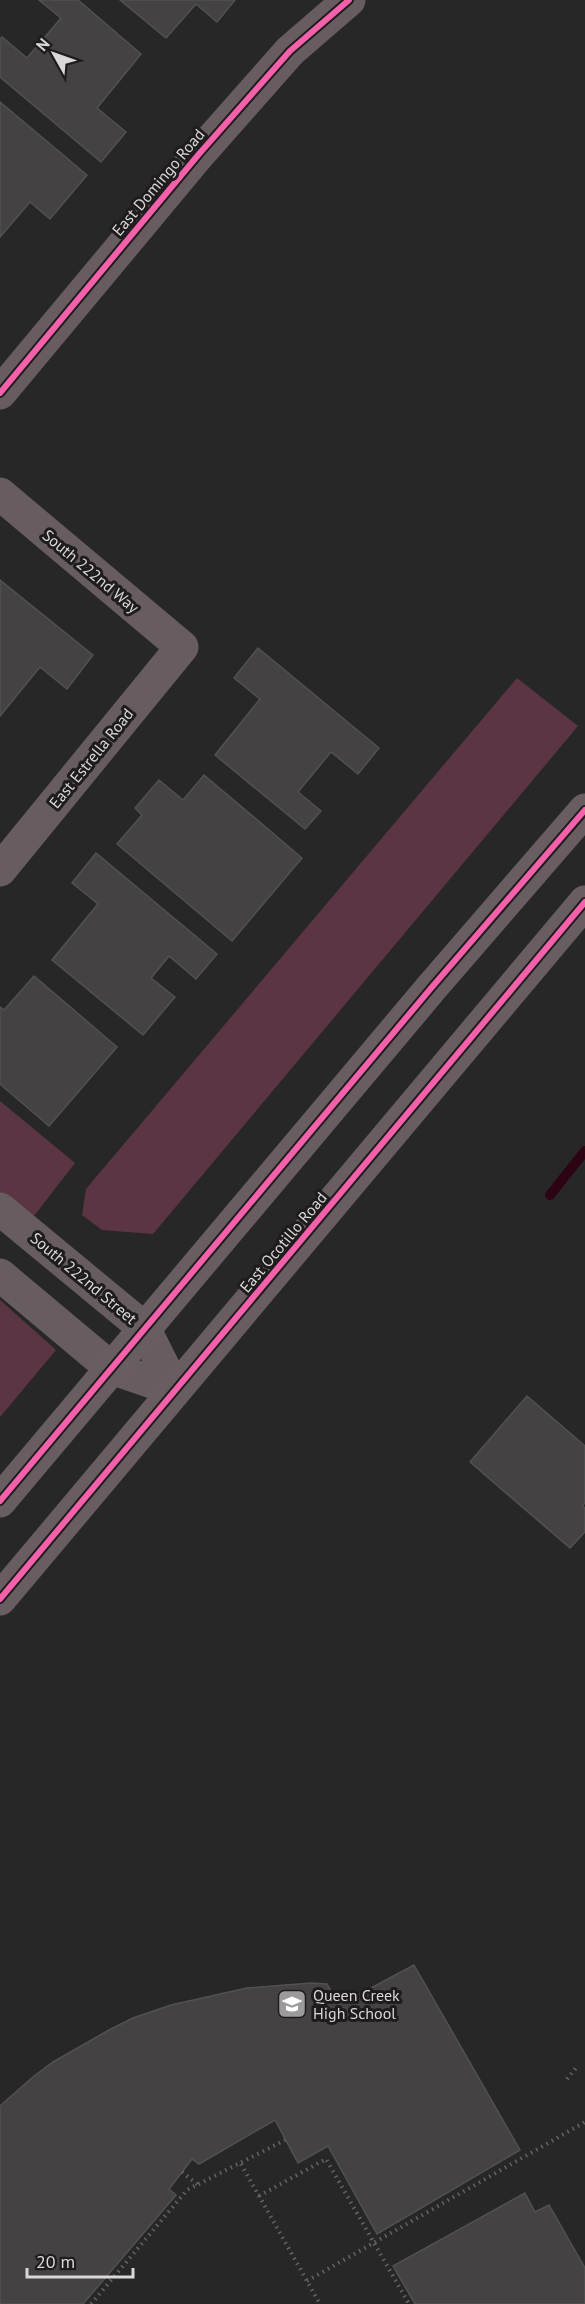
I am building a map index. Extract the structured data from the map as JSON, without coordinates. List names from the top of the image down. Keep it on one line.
{"streets":{"main road":["East Ocotillo Road"],"street":["East Domingo Road","South 222nd Way","East Estrella Road","South 222nd Street"]},"crossings":[["South 222nd Way","East Estrella Road"],["East Ocotillo Road","South 222nd Street"]],"places":{"school or university":["Queen Creek High School"]},"scale_bar":"20 m","north":"top left"}
